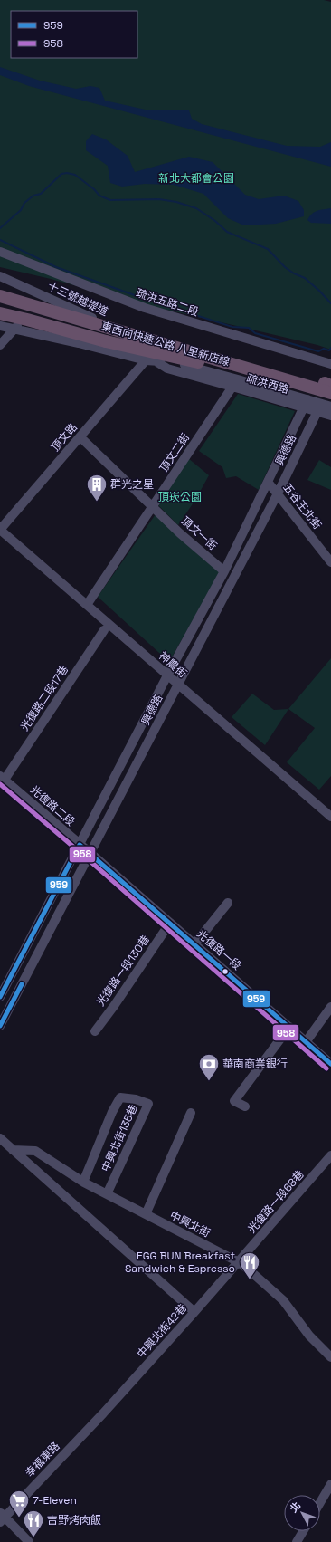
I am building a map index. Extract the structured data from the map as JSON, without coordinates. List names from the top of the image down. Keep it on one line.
{"streets":{"highway":["東西向快速公路 八里新店線"],"street":["十三號越堤道","疏洪五路二段","疏洪西路","頂文路","興德路","頂文二街","五谷王北街","頂文一街","神農街","光復路二段17巷","光復路二段","光復路一段","光復路一段130巷","中興北街135巷","光復路一段68巷","中興北街","中興北街42巷","幸福東路"]},"crossings":[["十三號越堤道","疏洪西路"],["東西向快速公路 八里新店線","疏洪西路"],["東西向快速公路 八里新店線","興德路"],["疏洪西路","頂文路"],["疏洪西路","興德路"],["疏洪西路","頂文二街"],["頂文路","頂文一街"],["頂文路","神農街"],["興德路","五谷王北街"],["興德路","頂文一街"],["興德路","神農街"],["興德路","光復路二段"],["興德路","光復路一段"],["頂文二街","頂文一街"],["頂文二街","神農街"],["光復路二段17巷","光復路二段"],["光復路二段","光復路一段"],["光復路一段","光復路一段130巷"],["中興北街135巷","中興北街"],["光復路一段68巷","中興北街"],["光復路一段68巷","中興北街42巷"],["中興北街","中興北街42巷"],["中興北街42巷","幸福東路"]],"parks":["新北大都會公園","頂崁公園"],"places":{"building":["群光之星"],"bank":["華南商業銀行"],"restaurant":["EGG BUN Breakfast Sandwich & Espresso","吉野烤肉飯"],"supermarket":["7-Eleven"]},"lines":["transit line 958","transit line 959"],"legend":["959","958"],"north":"top left"}
